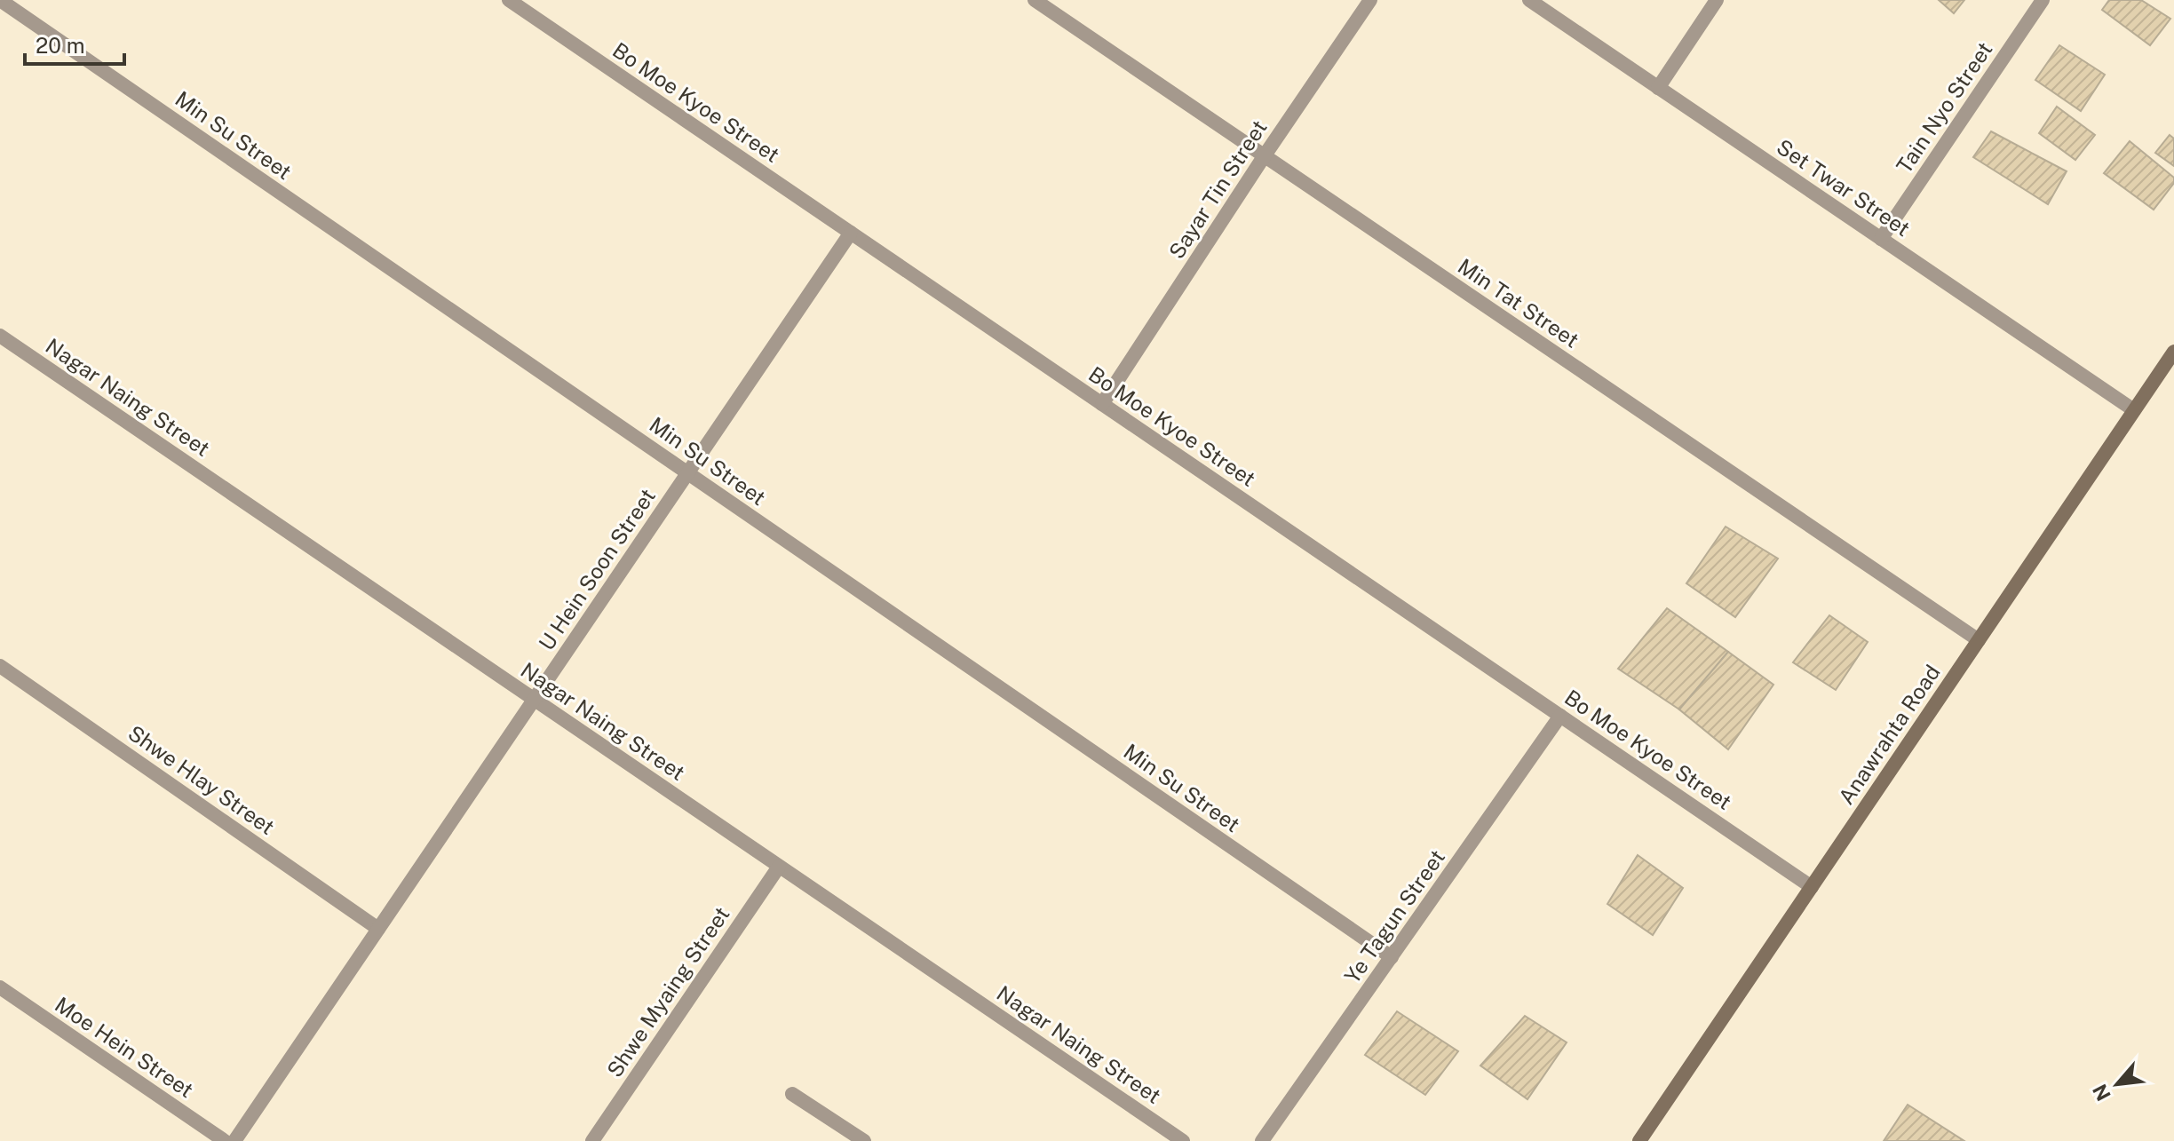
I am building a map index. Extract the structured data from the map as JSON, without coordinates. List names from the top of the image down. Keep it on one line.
{"streets":{"main road":["Anawrahta Road"],"street":["Bo Moe Kyoe Street","Tain Nyo Street","Min Su Street","Set Twar Street","Sayar Tin Street","Min Tat Street","Nagar Naing Street","U Hein Soon Street","Shwe Hlay Street","Ye Tagun Street","Shwe Myaing Street","Moe Hein Street"]},"crossings":[["Bo Moe Kyoe Street","Sayar Tin Street"],["Bo Moe Kyoe Street","U Hein Soon Street"],["Bo Moe Kyoe Street","Anawrahta Road"],["Bo Moe Kyoe Street","Ye Tagun Street"],["Tain Nyo Street","Set Twar Street"],["Min Su Street","U Hein Soon Street"],["Min Su Street","Ye Tagun Street"],["Set Twar Street","Anawrahta Road"],["Sayar Tin Street","Min Tat Street"],["Min Tat Street","Anawrahta Road"],["Nagar Naing Street","U Hein Soon Street"],["Nagar Naing Street","Shwe Myaing Street"],["U Hein Soon Street","Shwe Hlay Street"]],"scale_bar":"20 m","north":"bottom left"}
